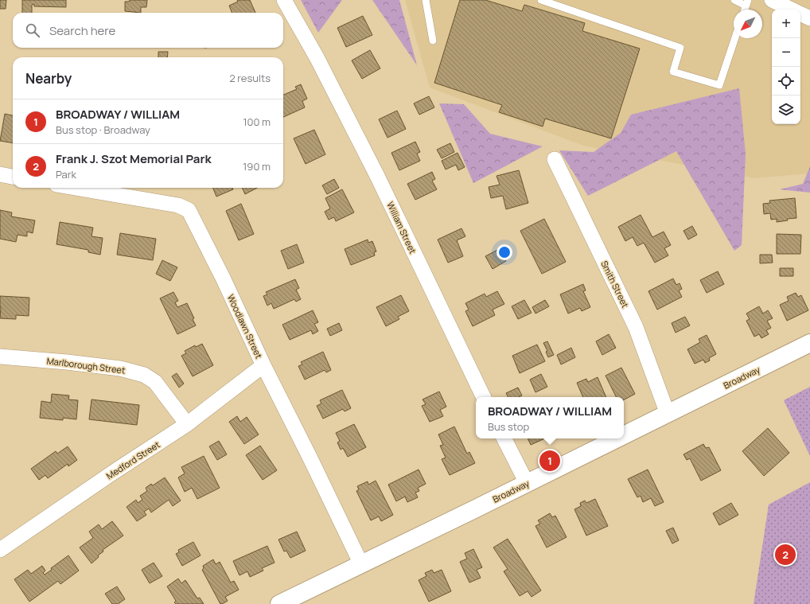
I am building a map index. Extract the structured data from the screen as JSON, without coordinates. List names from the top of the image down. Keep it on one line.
{"streets":{"main road":["Broadway"],"street":["William Street","Smith Street","Woodlawn Street","Marlborough Street","Medford Street"]},"crossings":[["Smith Street","Broadway"],["Woodlawn Street","Broadway"],["Woodlawn Street","Medford Street"],["Marlborough Street","Medford Street"]],"north":"bottom left","page":{"map_buttons":["+","−"],"search":"Search here","heading":["Nearby","2 results"],"list":[{"mark":"1","name":"BROADWAY / WILLIAM","note":"Bus stop · Broadway","value":"100 m"},{"mark":"2","name":"Frank J. Szot Memorial Park","note":"Park","value":"190 m"}],"popup":["BROADWAY / WILLIAM","Bus stop"],"pins":["1","2"]}}
